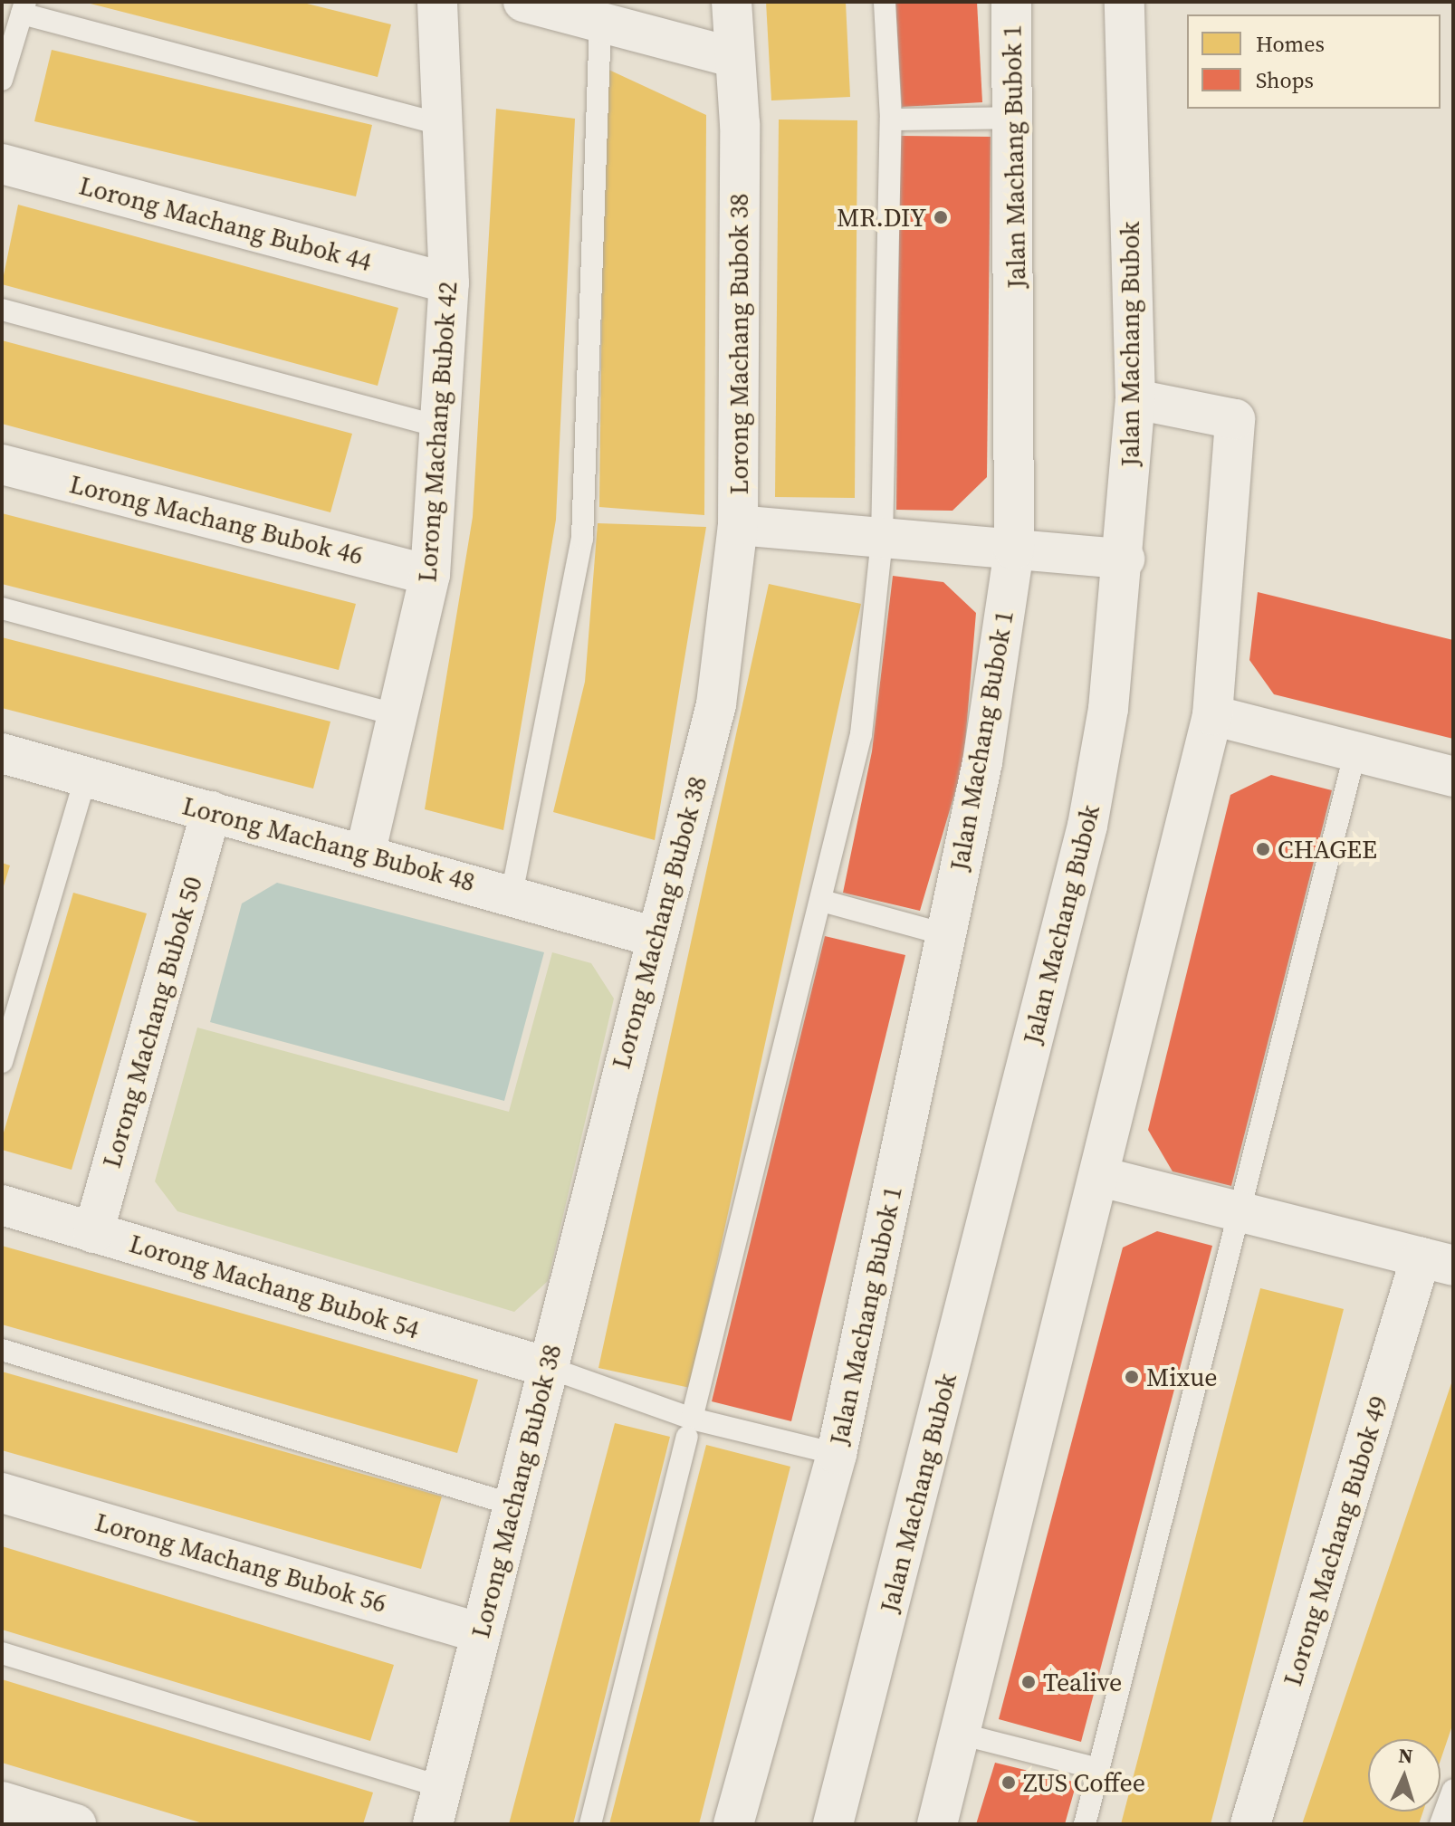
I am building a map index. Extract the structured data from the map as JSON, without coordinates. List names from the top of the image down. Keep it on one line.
{"streets":{"street":["Jalan Machang Bubok 1","Lorong Machang Bubok 44","Lorong Machang Bubok 38","Jalan Machang Bubok","Lorong Machang Bubok 42","Lorong Machang Bubok 46","Lorong Machang Bubok 48","Lorong Machang Bubok 50","Lorong Machang Bubok 54","Lorong Machang Bubok 49","Lorong Machang Bubok 56"]},"crossings":[["Lorong Machang Bubok 44","Lorong Machang Bubok 42"],["Lorong Machang Bubok 38","Lorong Machang Bubok 48"],["Lorong Machang Bubok 38","Lorong Machang Bubok 54"],["Lorong Machang Bubok 38","Lorong Machang Bubok 56"],["Lorong Machang Bubok 42","Lorong Machang Bubok 46"],["Lorong Machang Bubok 42","Lorong Machang Bubok 48"],["Lorong Machang Bubok 48","Lorong Machang Bubok 50"],["Lorong Machang Bubok 50","Lorong Machang Bubok 54"]],"places":["MR.DIY","CHAGEE","Mixue","Tealive","ZUS Coffee"],"legend":["Homes","Shops"],"north":"top"}
